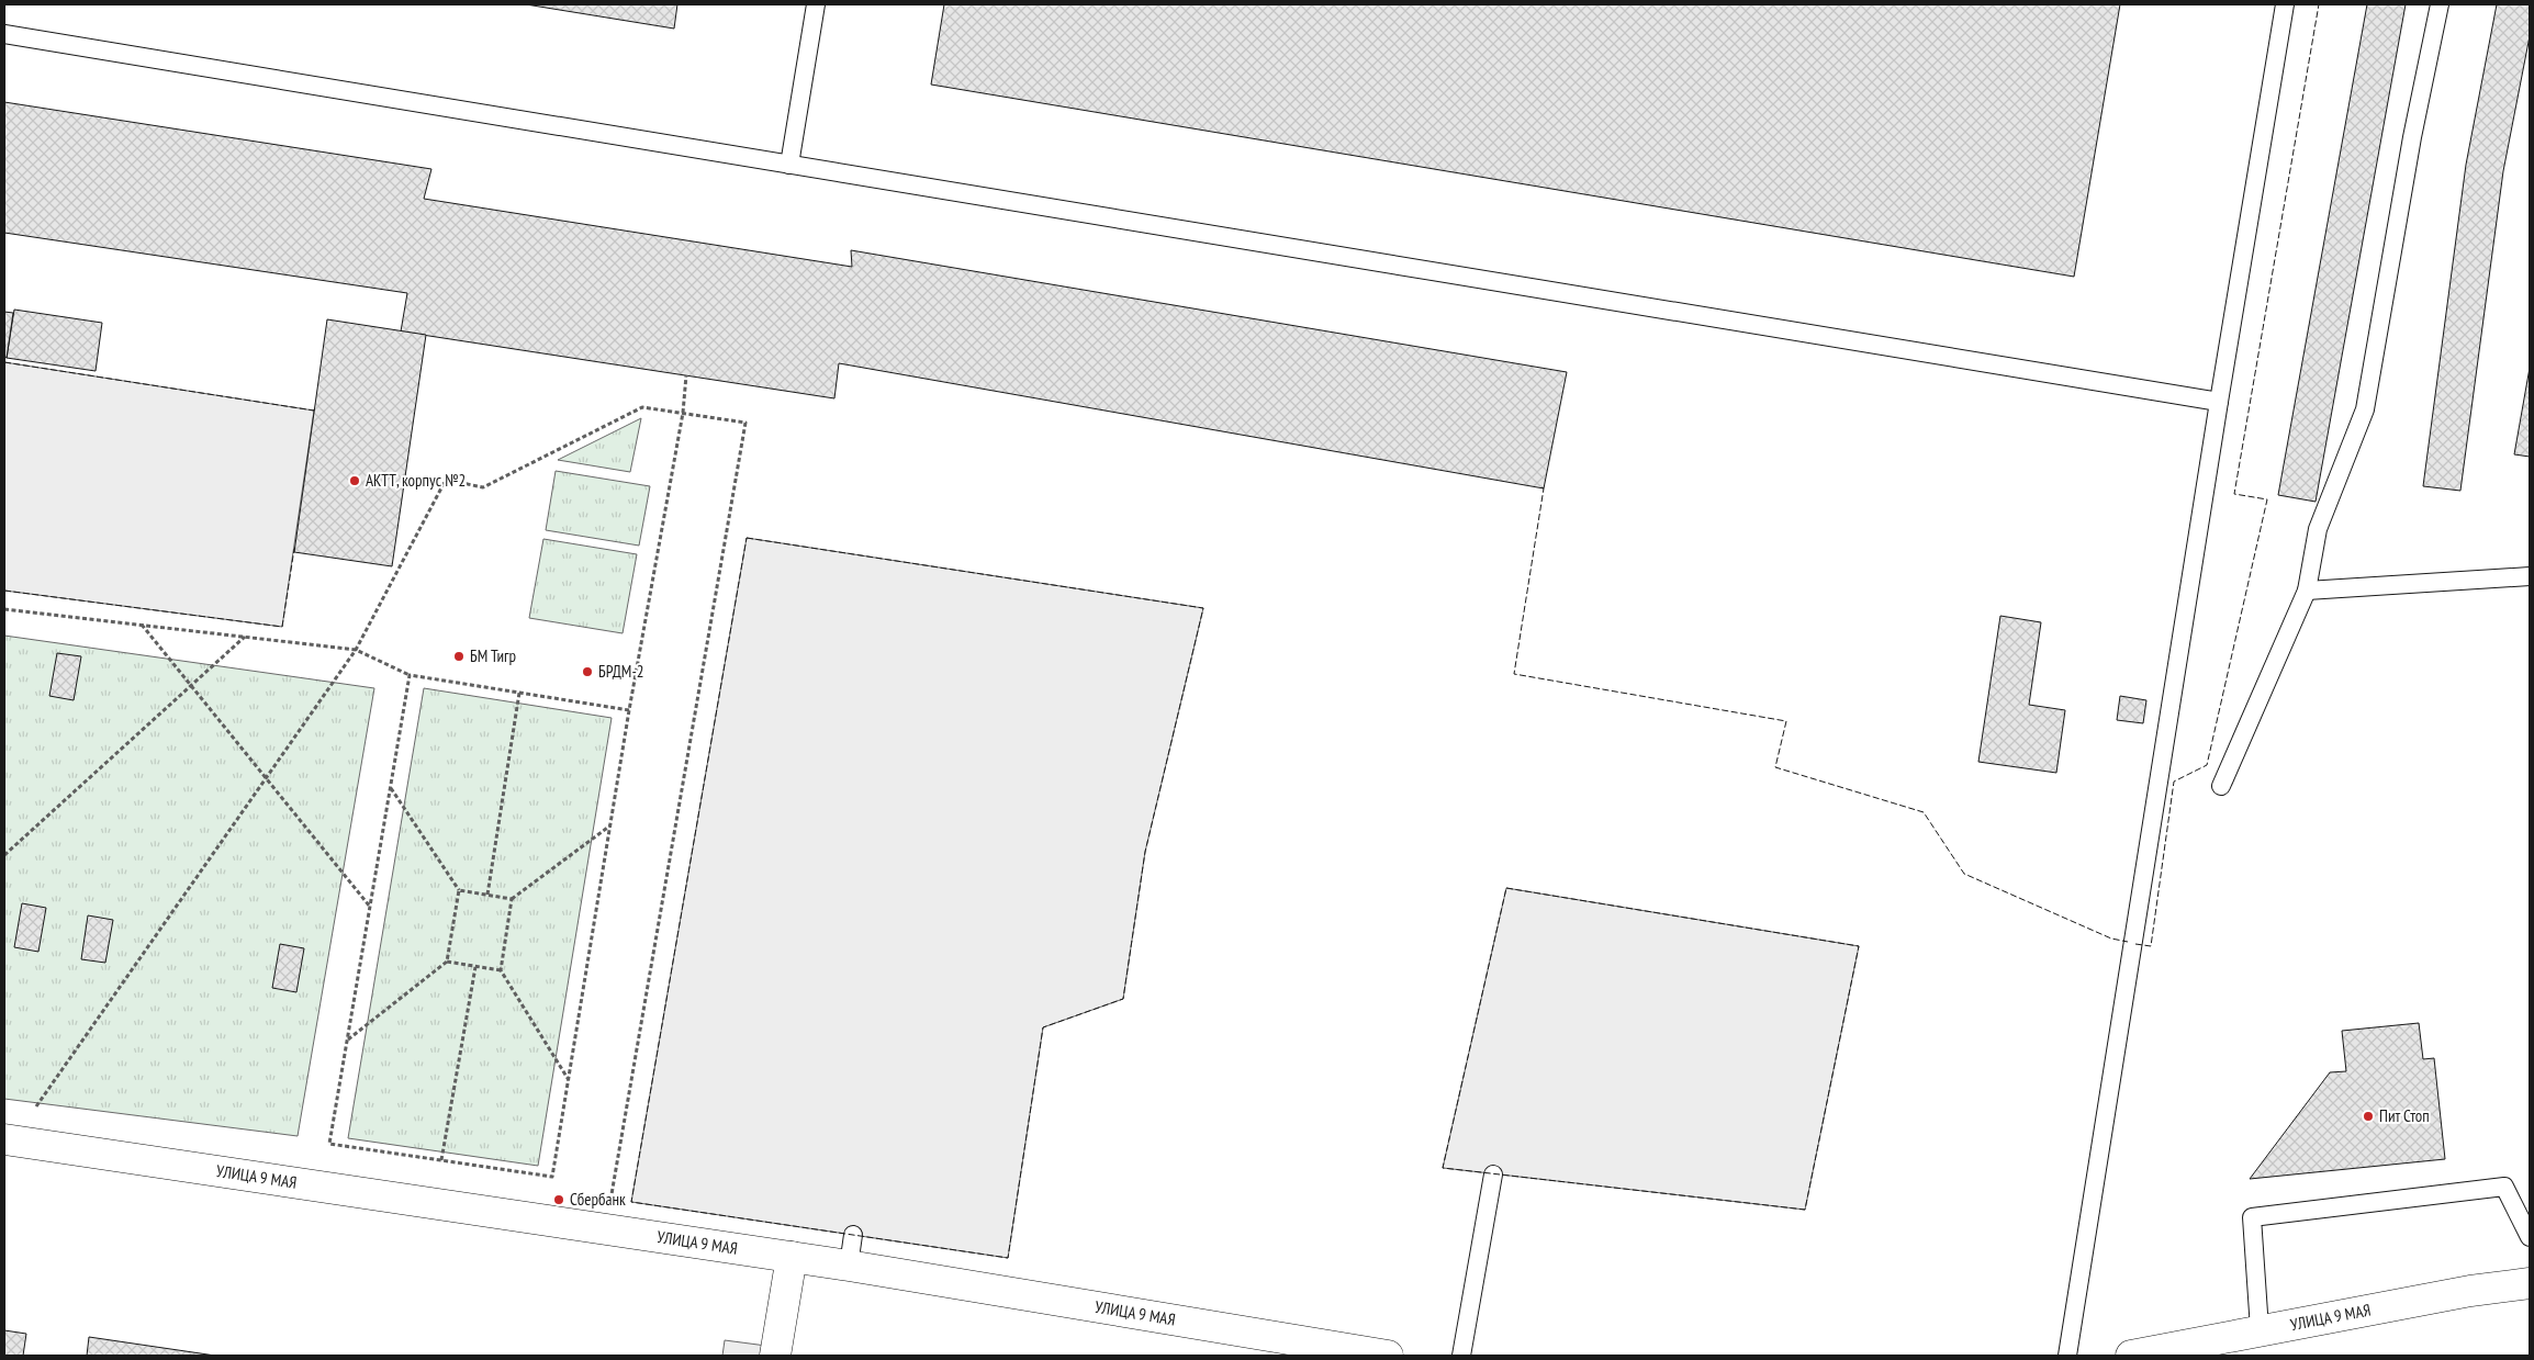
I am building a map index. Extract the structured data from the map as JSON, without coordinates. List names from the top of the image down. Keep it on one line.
{"streets":{"main road":["УЛИЦА 9 МАЯ"]},"places":["АКТТ, корпус №2","БМ Тигр","БРДМ-2","Пит Стоп","Сбербанк"]}
